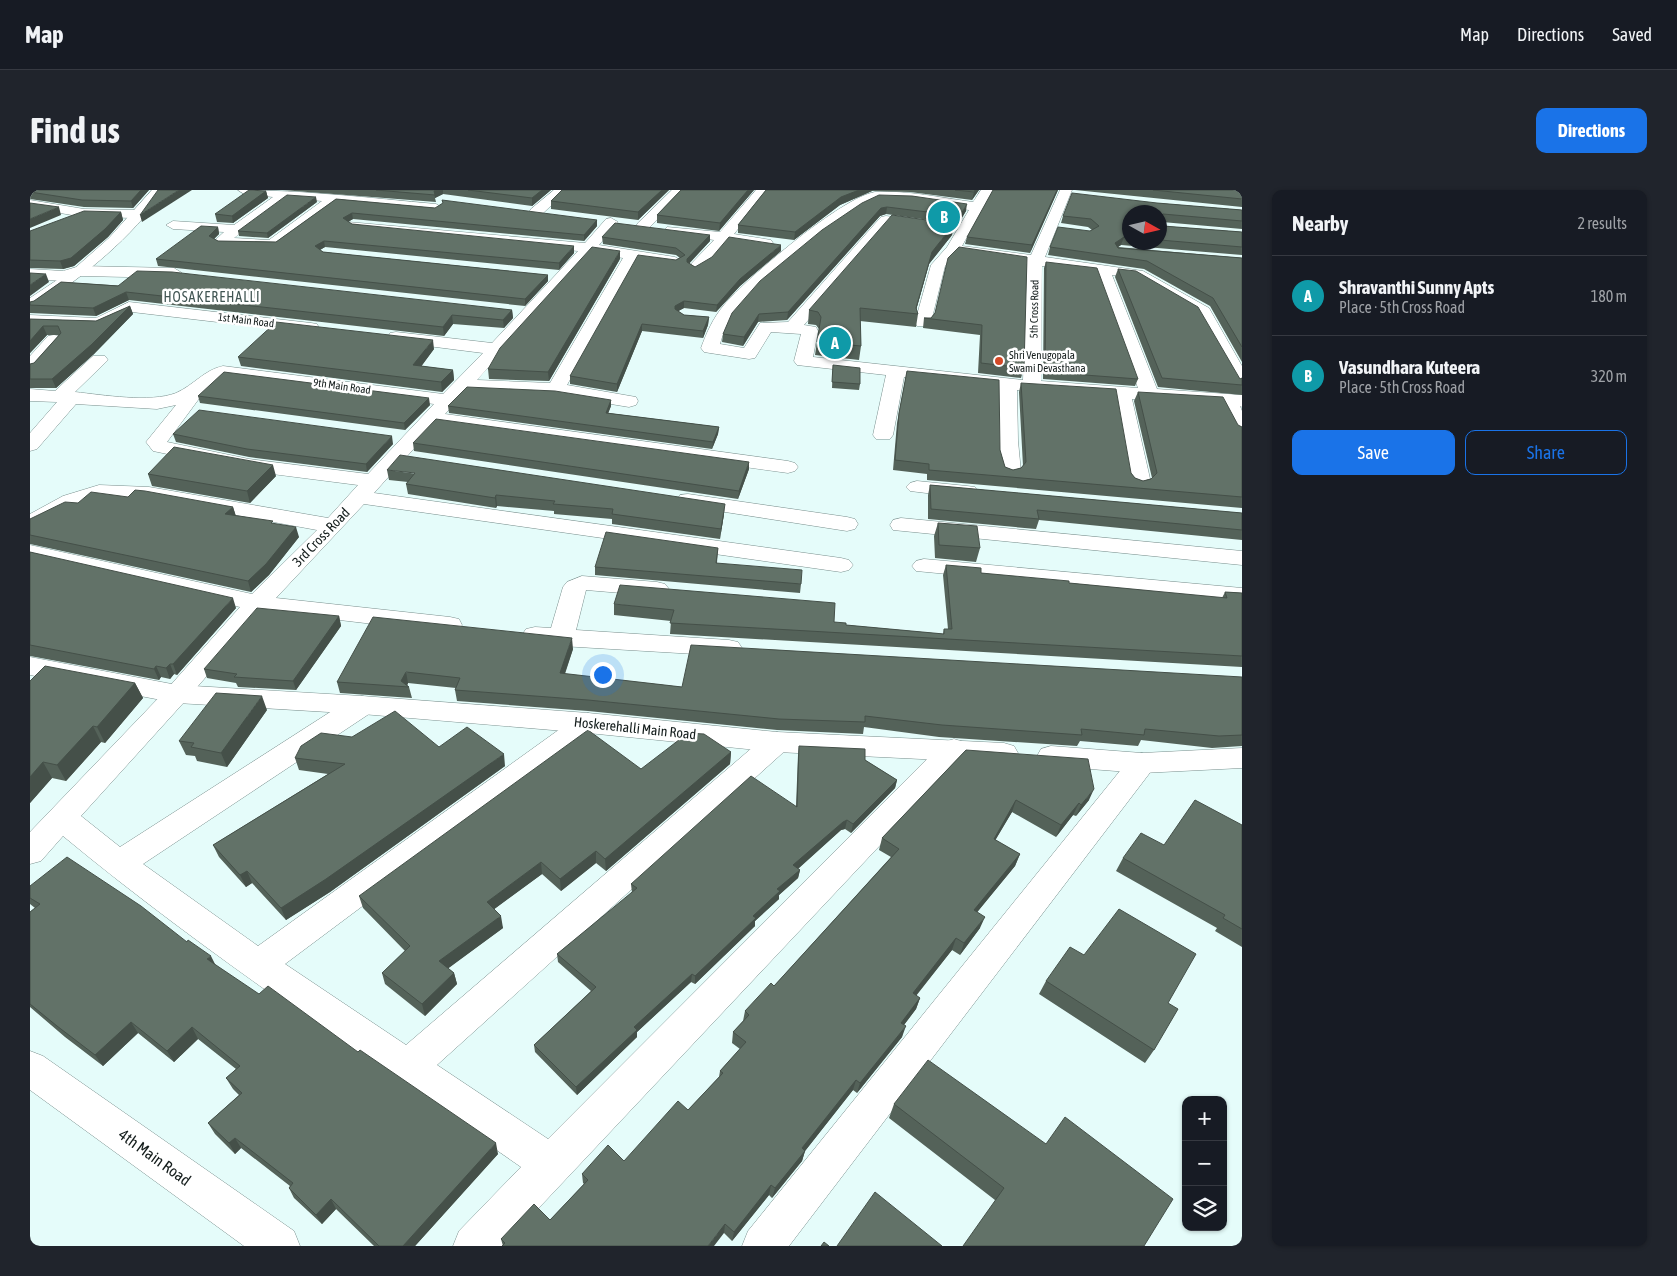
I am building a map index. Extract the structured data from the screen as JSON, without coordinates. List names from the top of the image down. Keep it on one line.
{"streets":{"street":["5th Cross Road","1st Main Road","9th Main Road","3rd Cross Road","Hoskerehalli Main Road","4th Main Road"]},"crossings":[["9th Main Road","3rd Cross Road"],["3rd Cross Road","Hoskerehalli Main Road"]],"districts":["HOSAKEREHALLI"],"places":["Shri Venugopala Swami Devasthana"],"north":"right","page":{"header":"Map","nav":["Map","Directions","Saved"],"buttons":["Directions",["Save","Share"]],"title":"Find us","heading":["Nearby","2 results"],"pins":["B","A"],"list":[{"mark":"A","name":"Shravanthi Sunny Apts","note":"Place · 5th Cross Road","value":"180 m"},{"mark":"B","name":"Vasundhara Kuteera","note":"Place · 5th Cross Road","value":"320 m"}],"map_buttons":["+","−"]}}
